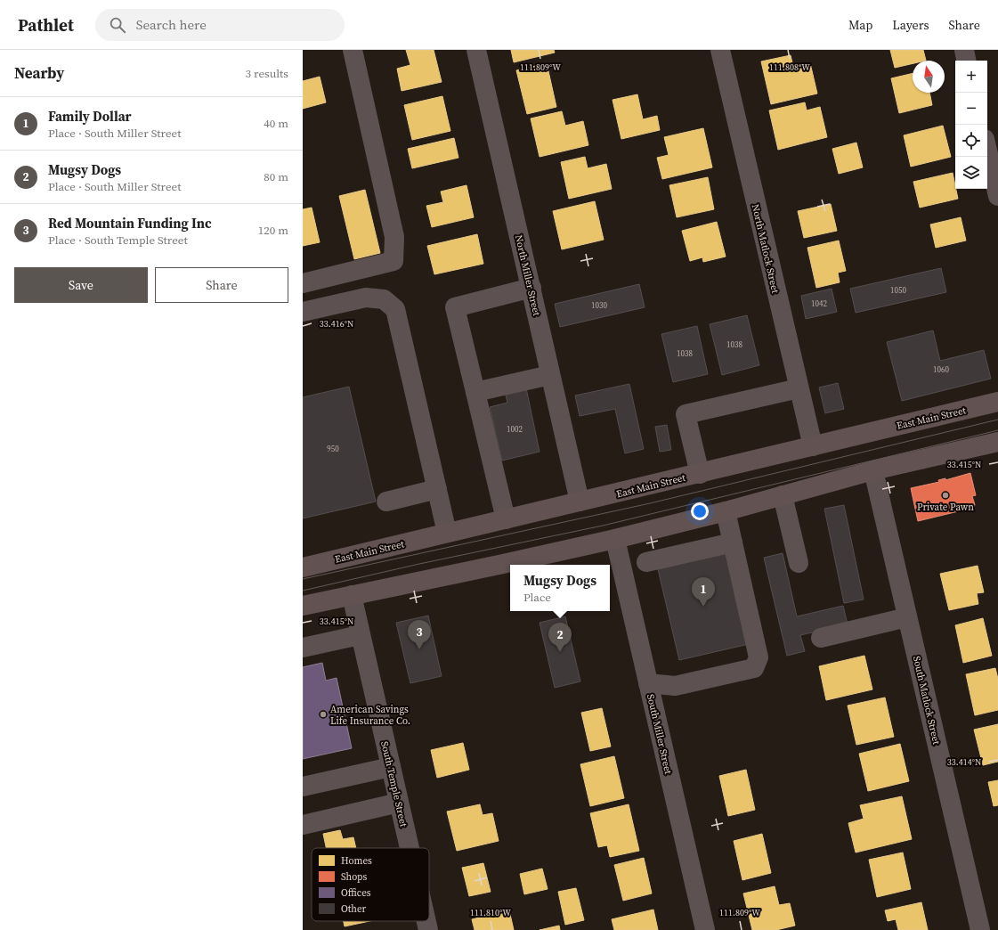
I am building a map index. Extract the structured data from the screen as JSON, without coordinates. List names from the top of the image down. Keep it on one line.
{"streets":{"main road":["East Main Street"],"street":["North Matlock Street","North Miller Street","South Matlock Street","South Miller Street","South Temple Street"]},"crossings":[["North Matlock Street","East Main Street"],["North Miller Street","East Main Street"]],"places":["Private Pawn","American Savings Life Insurance Co."],"house_numbers":["1050","1042","1030","1038","1038","1060","1002","950"],"legend":["Homes","Shops","Offices","Other"],"north":"top","page":{"header":"Pathlet","search":"Search here","nav":["Map","Layers","Share"],"heading":["Nearby","3 results"],"map_buttons":["+","−"],"list":[{"mark":"1","name":"Family Dollar","note":"Place · South Miller Street","value":"40 m"},{"mark":"2","name":"Mugsy Dogs","note":"Place · South Miller Street","value":"80 m"},{"mark":"3","name":"Red Mountain Funding Inc","note":"Place · South Temple Street","value":"120 m"}],"buttons":["Save","Share"],"popup":["Mugsy Dogs","Place"],"pins":["1","3","2"]},"coordinates":["111.809°W","111.808°W","33.416°N","33.415°N","33.414°N","111.810°W"]}
